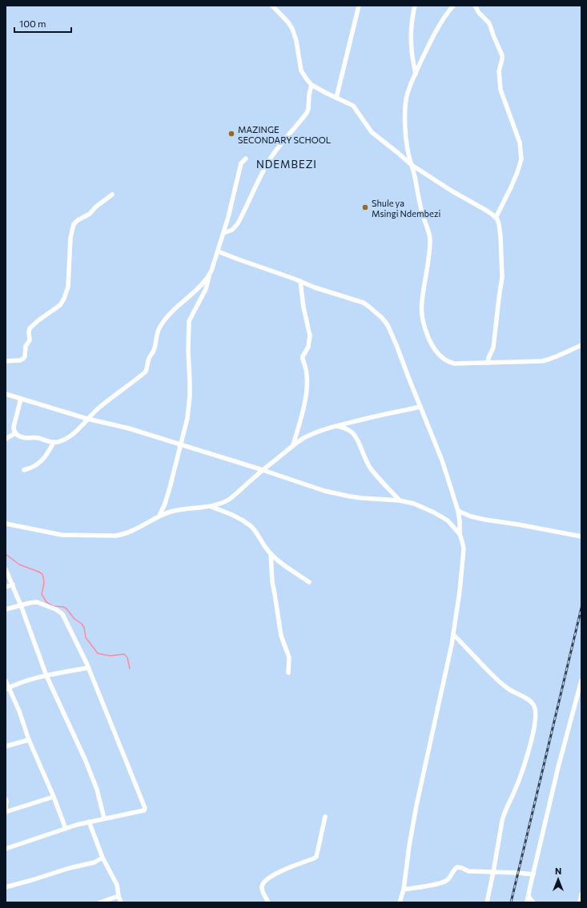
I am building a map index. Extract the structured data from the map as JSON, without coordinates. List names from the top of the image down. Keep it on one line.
{"districts":["NDEMBEZI"],"places":["MAZINGE SECONDARY SCHOOL","Shule ya Msingi Ndembezi"],"scale_bar":"100 m","north":"top"}
